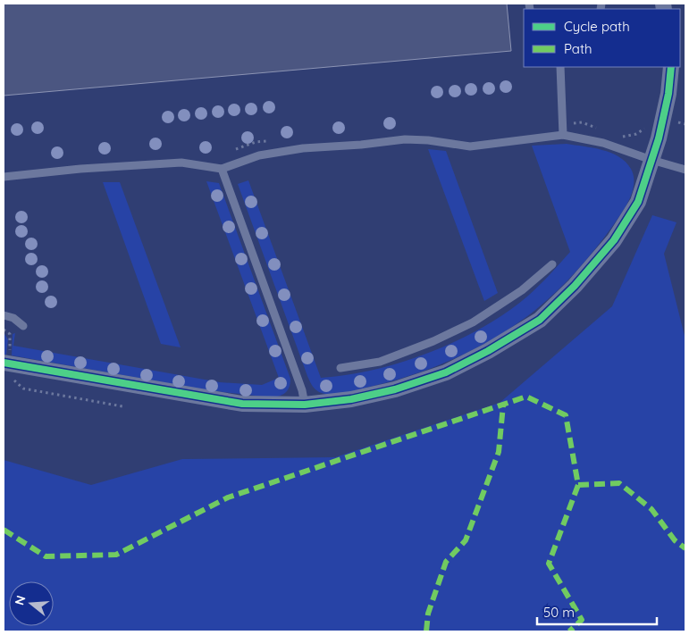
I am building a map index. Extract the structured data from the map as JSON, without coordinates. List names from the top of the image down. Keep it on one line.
{"legend":["Cycle path","Path"],"scale_bar":"50 m","north":"left"}
